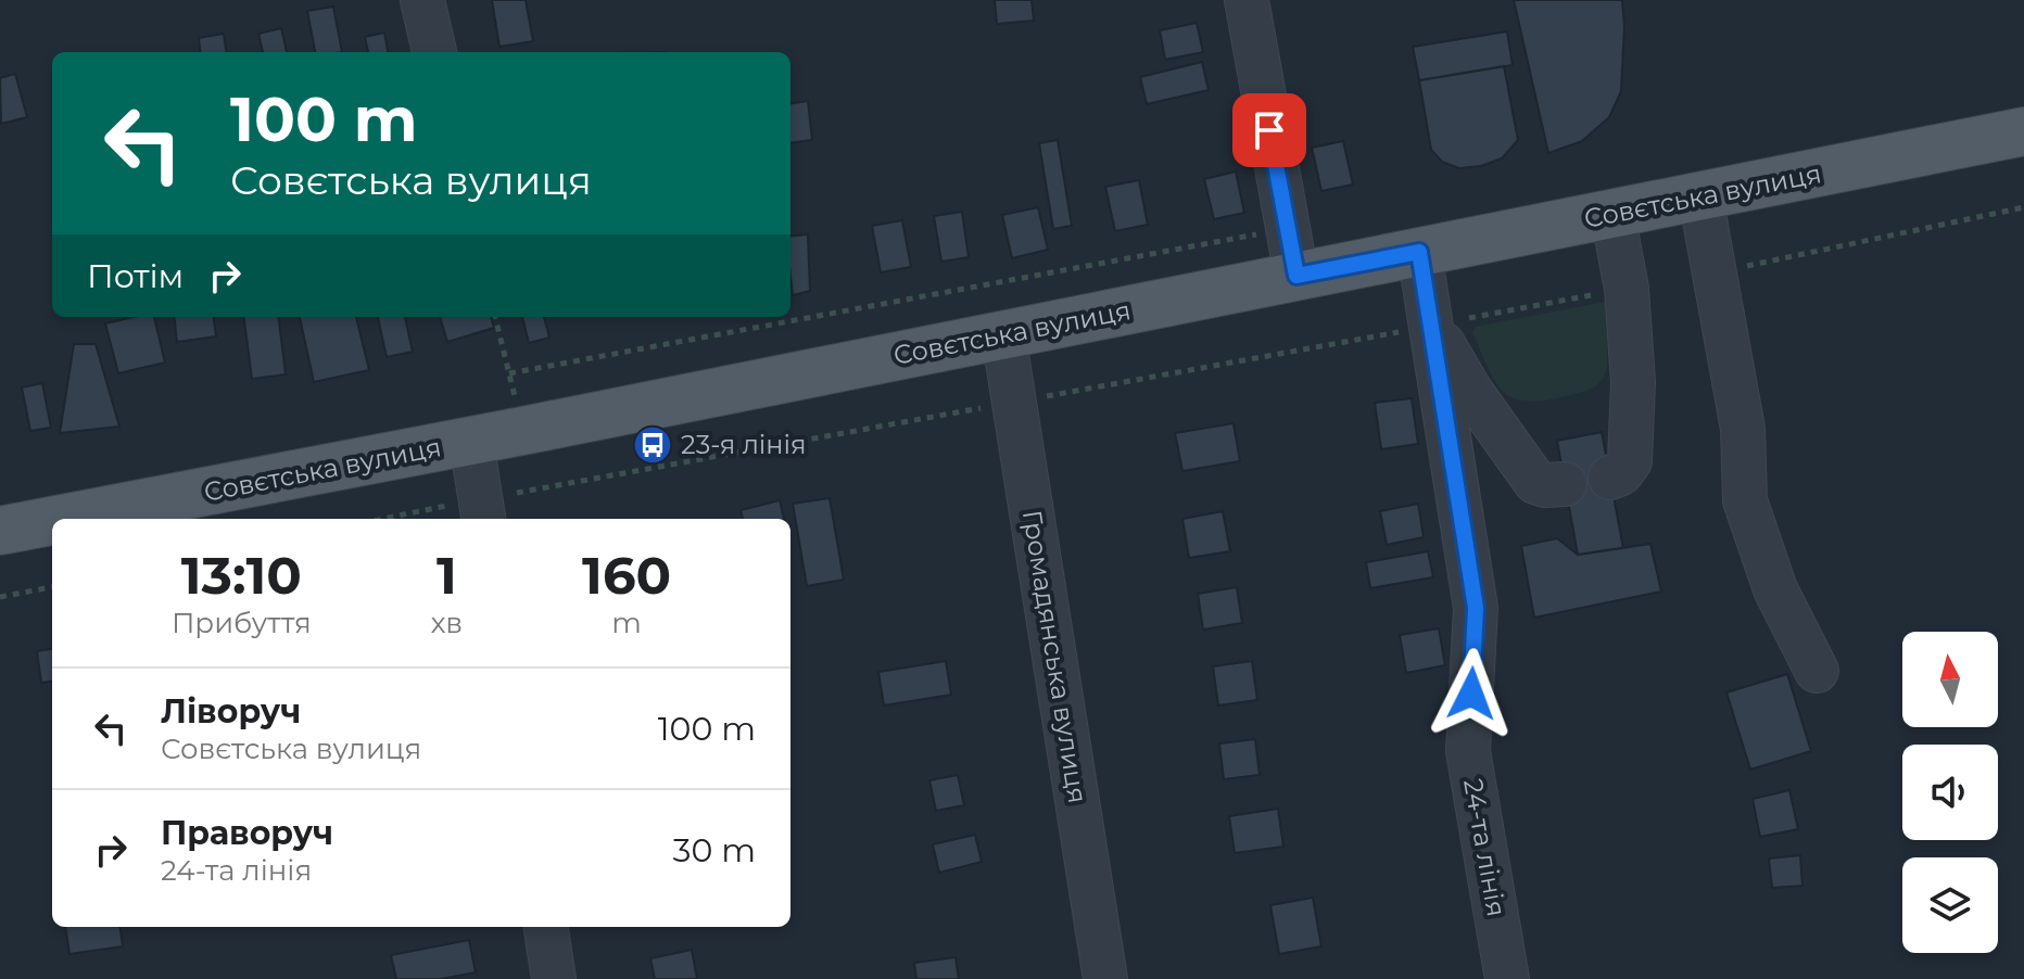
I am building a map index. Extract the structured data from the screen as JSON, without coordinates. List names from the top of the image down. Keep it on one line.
{"streets":{"main road":["Совєтська вулиця"],"street":["Громадянська вулиця","24-та лінія"]},"crossings":[["Совєтська вулиця","Громадянська вулиця"],["Совєтська вулиця","24-та лінія"]],"places":{"bus stop":["23-я лінія"]},"north":"top","page":{"turn":["100 m","Совєтська вулиця"],"then":"Потім","eta":["13:10","Прибуття","1","хв","160","m"],"list":[{"name":"Ліворуч","note":"Совєтська вулиця","value":"100 m"},{"name":"Праворуч","note":"24-та лінія","value":"30 m"}]}}
